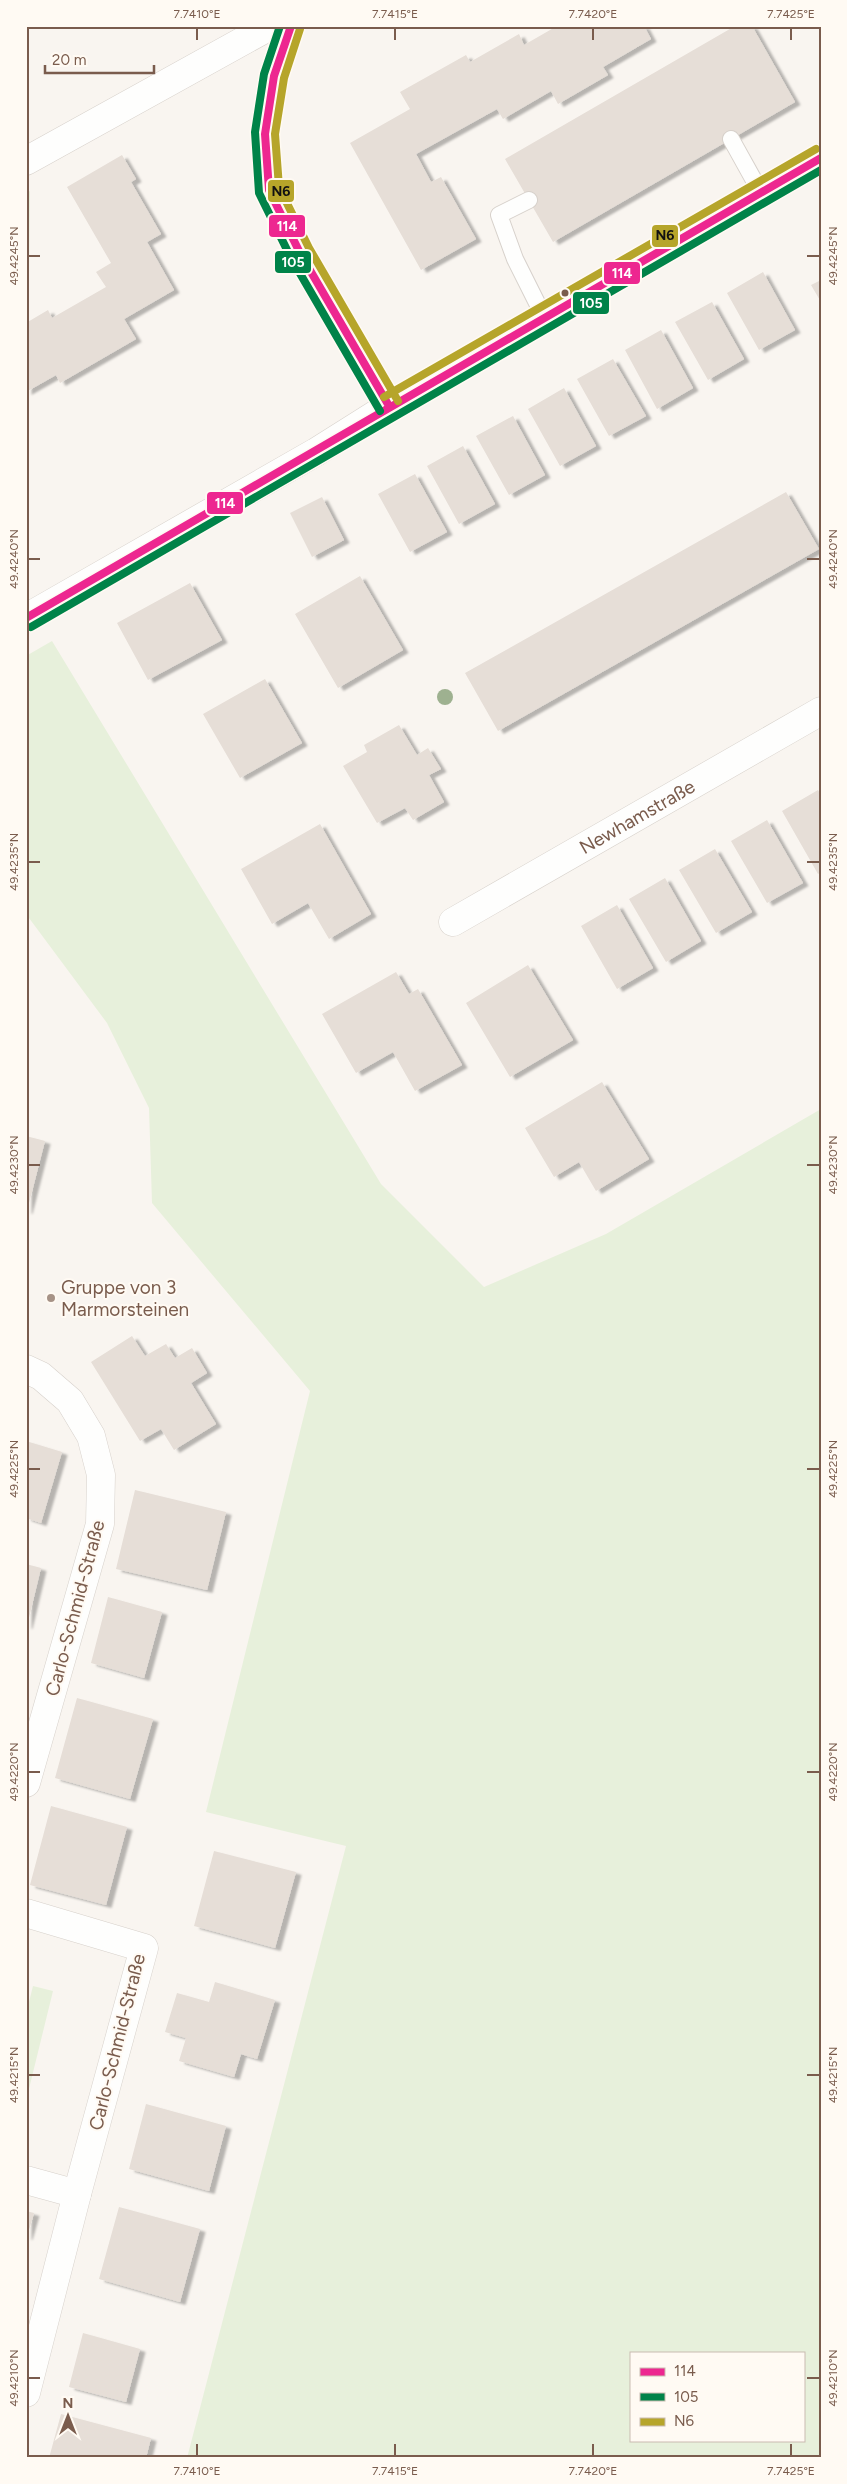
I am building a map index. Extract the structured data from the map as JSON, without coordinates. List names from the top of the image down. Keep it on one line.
{"streets":{"street":["Newhamstraße","Carlo-Schmid-Straße"]},"places":["Gruppe von 3 Marmorsteinen"],"lines":["transit line 114","transit line 105","transit line N6"],"legend":["114","105","N6"],"scale_bar":"20 m","north":"top","coordinates":["7.7410°E","7.7415°E","7.7420°E","7.7425°E","49.4245°N","49.4240°N","49.4235°N","49.4230°N","49.4225°N","49.4220°N","49.4215°N","49.4210°N"]}
